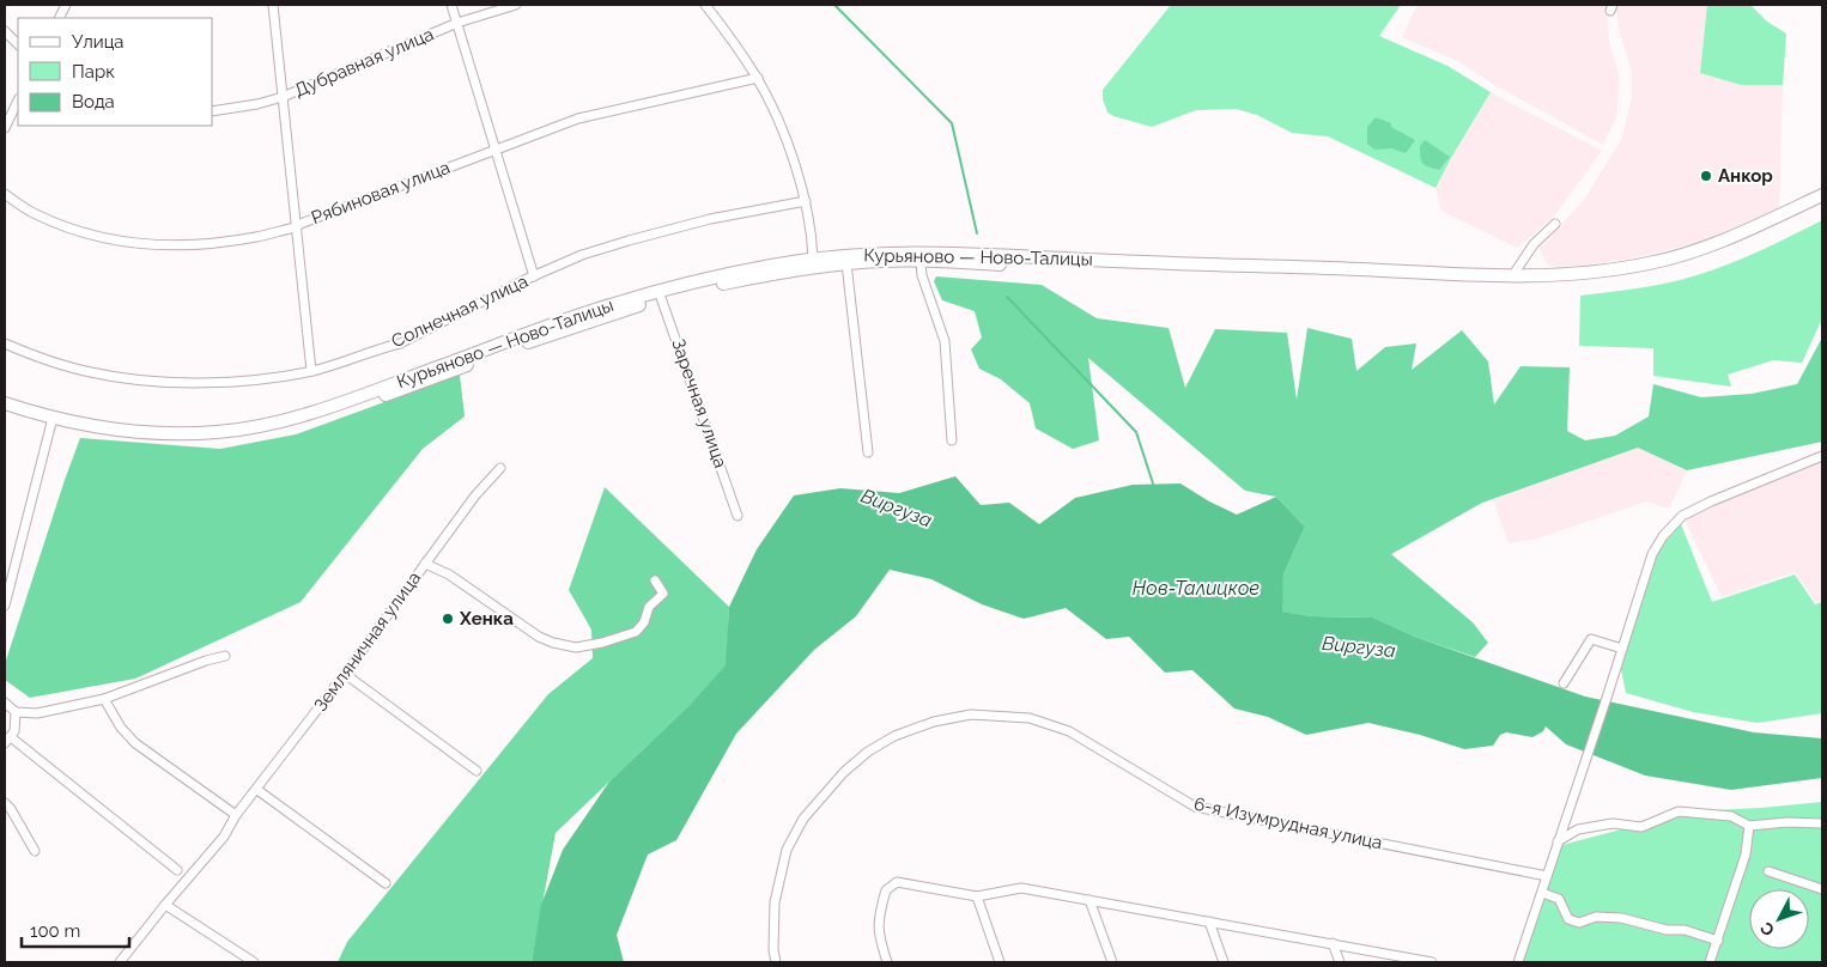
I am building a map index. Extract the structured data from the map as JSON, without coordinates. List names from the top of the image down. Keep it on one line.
{"streets":{"main road":["Курьяново — Ново-Талицы"],"street":["Дубравная улица","Рябиновая улица","Солнечная улица","Заречная улица","Земляничная улица","6-я Изумрудная улица"]},"crossings":[["Курьяново — Ново-Талицы","Заречная улица"]],"water":["Виргуза","Нов-Талицкое"],"places":["Анкор","Хенка"],"legend":["Улица","Парк","Вода"],"scale_bar":"100 m","north":"bottom left"}
